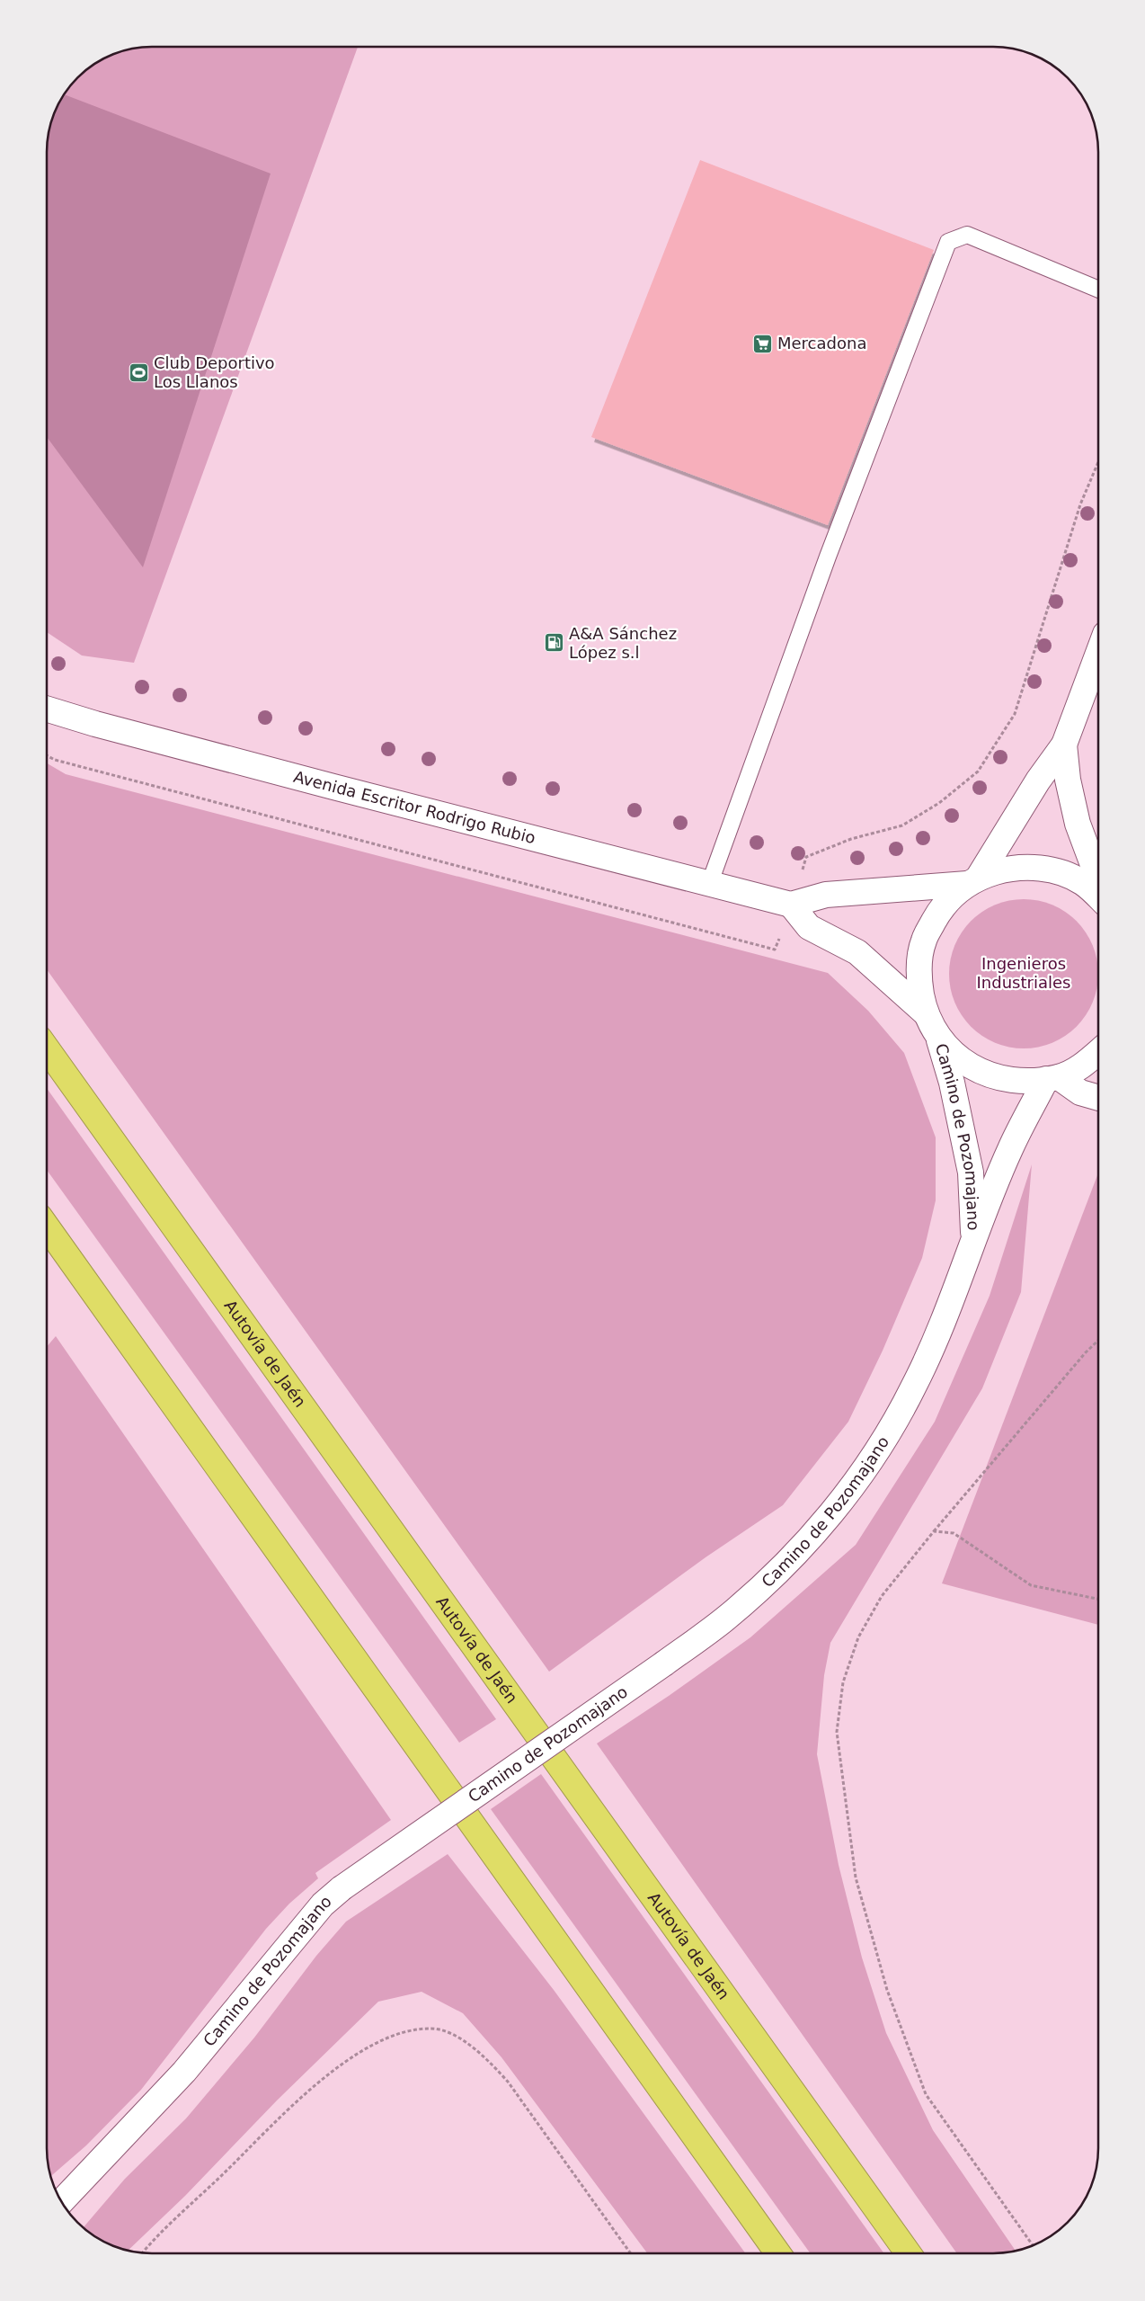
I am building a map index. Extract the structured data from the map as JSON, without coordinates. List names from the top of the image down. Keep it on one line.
{"streets":{"highway":["Autovía de Jaén"],"main road":["Avenida Escritor Rodrigo Rubio","Camino de Pozomajano"]},"parks":["Ingenieros Industriales"],"places":{"supermarket":["Mercadona"],"sports":["Club Deportivo Los Llanos"],"fuel station":["A&A Sánchez López s.l"]}}
